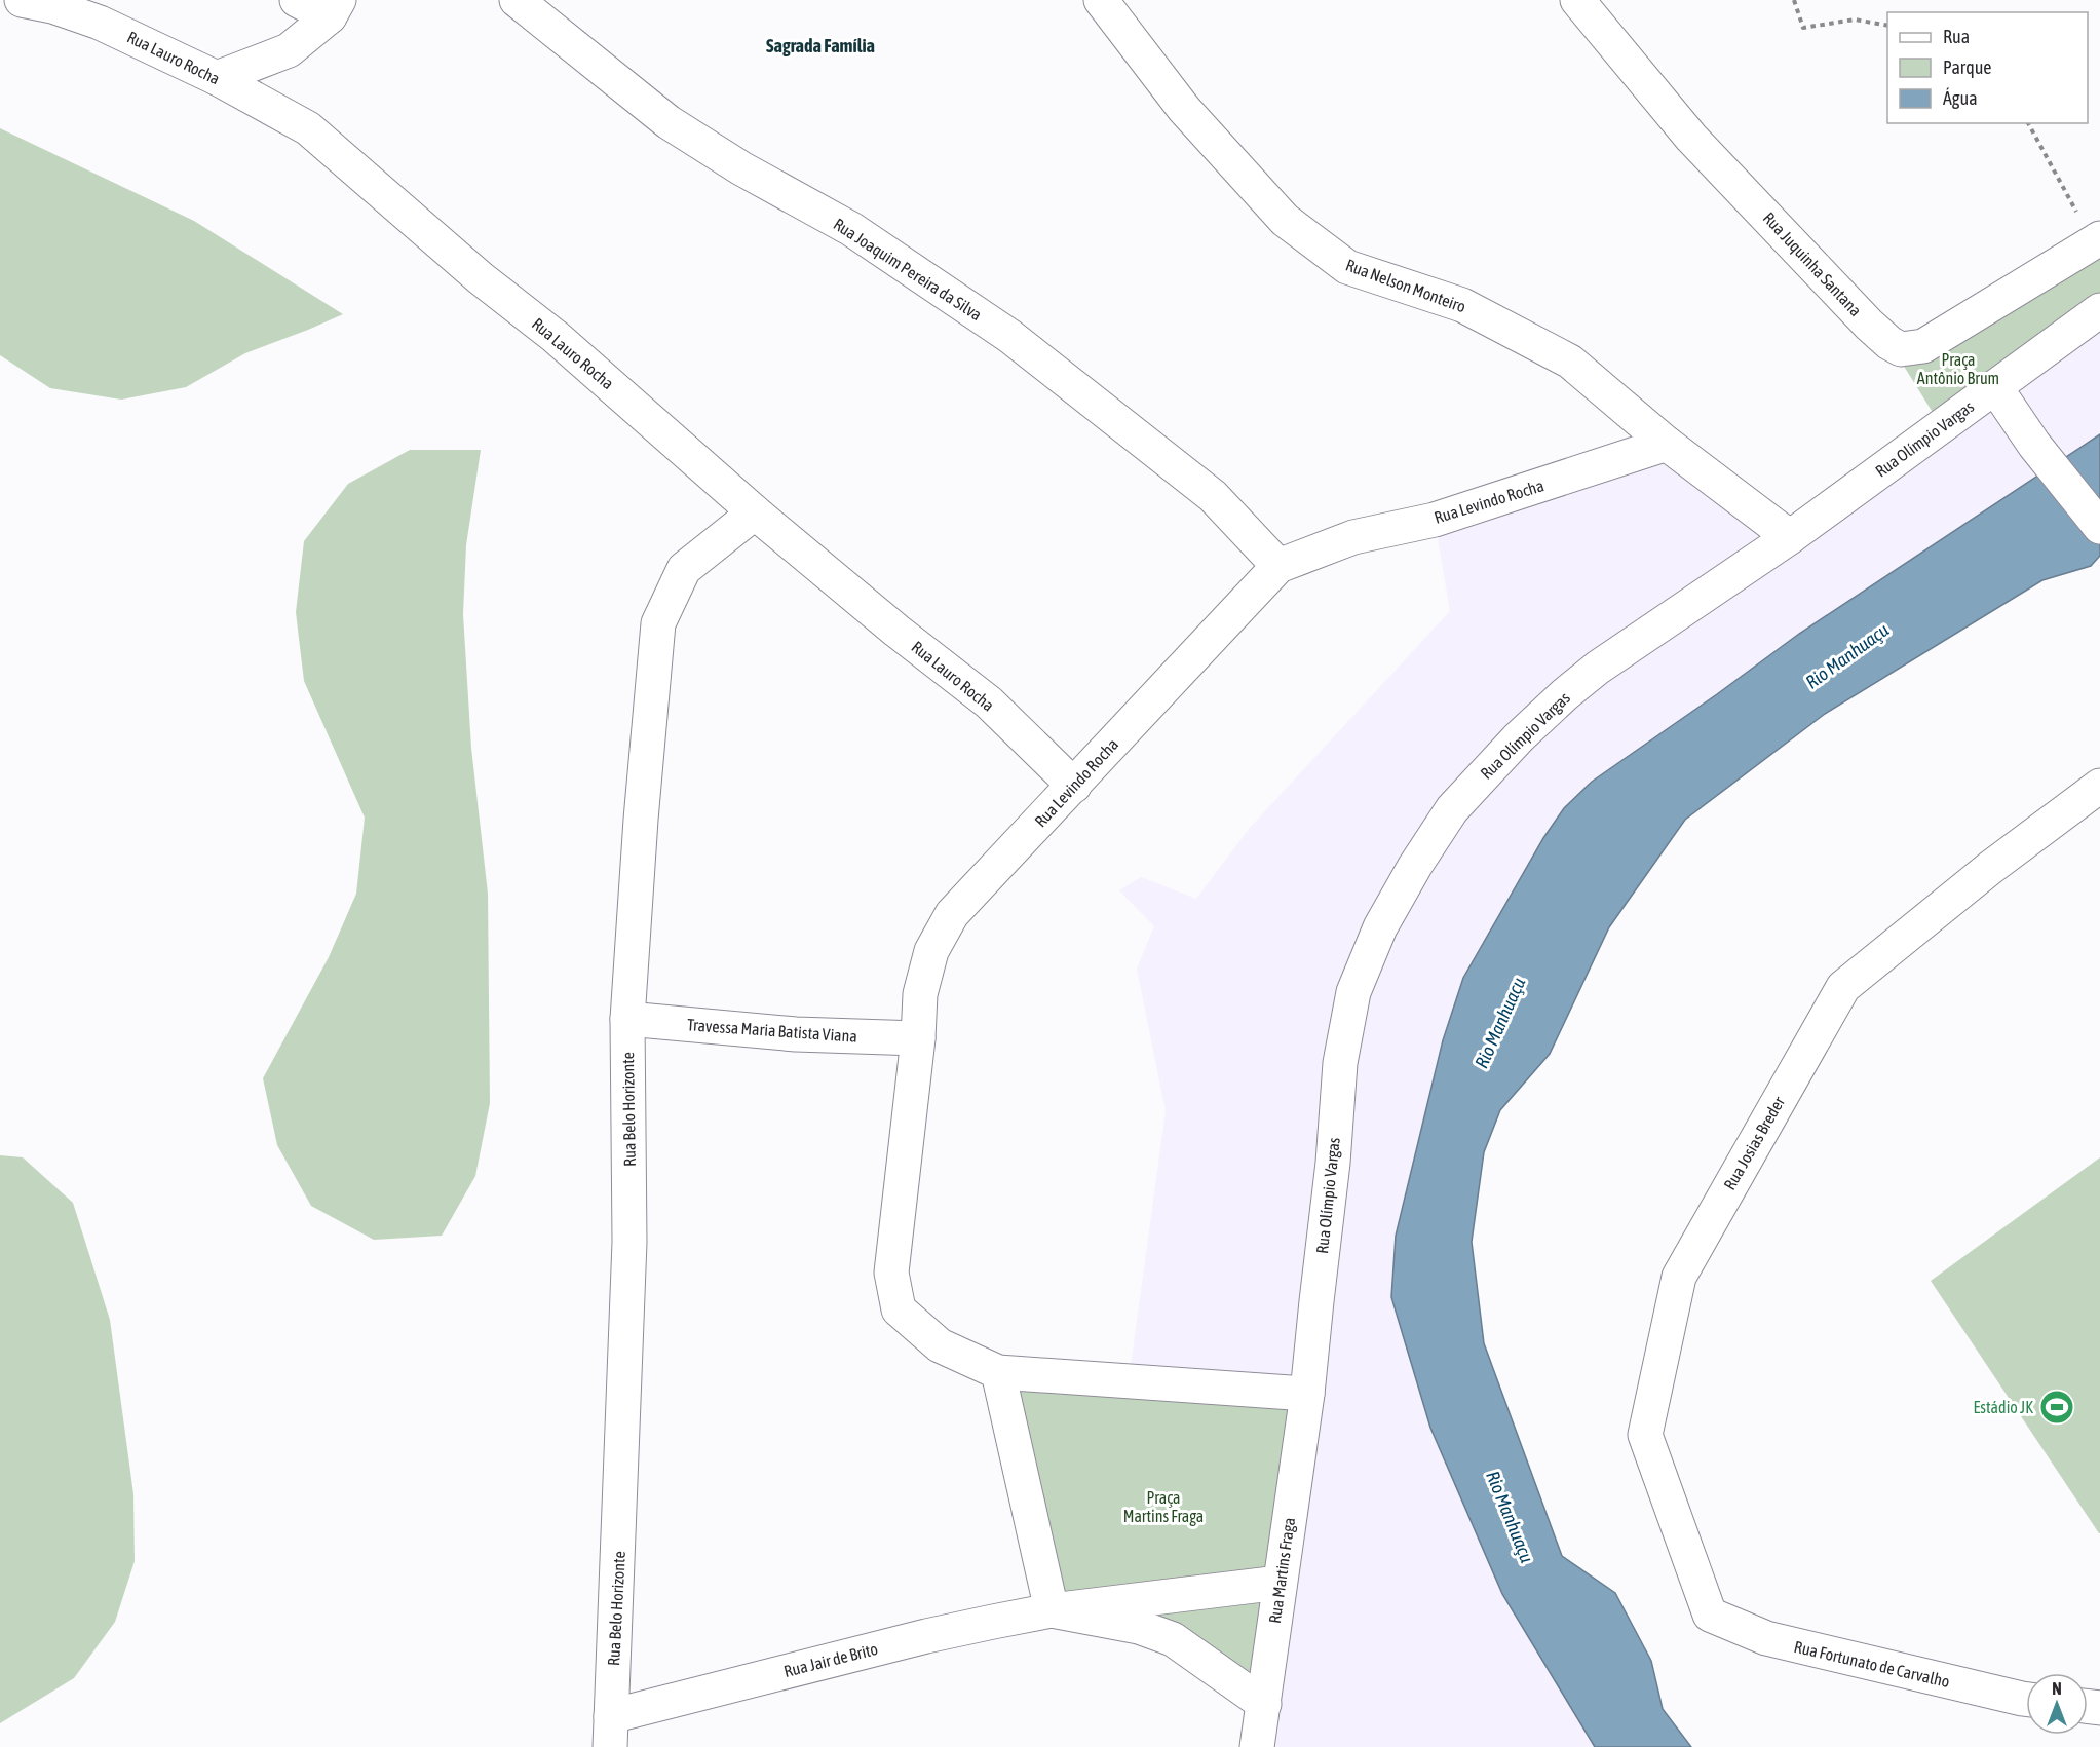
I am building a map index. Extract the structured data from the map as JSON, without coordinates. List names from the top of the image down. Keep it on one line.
{"streets":{"street":["Rua Lauro Rocha","Rua Juquinha Santana","Rua Joaquim Pereira da Silva","Rua Nelson Monteiro","Rua Olímpio Vargas","Rua Levindo Rocha","Travessa Maria Batista Viana","Rua Belo Horizonte","Rua Josias Breder","Rua Martins Fraga","Rua Jair de Brito","Rua Fortunato de Carvalho"]},"crossings":[["Rua Lauro Rocha","Rua Levindo Rocha"],["Rua Lauro Rocha","Rua Belo Horizonte"],["Rua Joaquim Pereira da Silva","Rua Levindo Rocha"],["Rua Nelson Monteiro","Rua Olímpio Vargas"],["Rua Nelson Monteiro","Rua Levindo Rocha"],["Rua Olímpio Vargas","Rua Martins Fraga"],["Rua Levindo Rocha","Travessa Maria Batista Viana"],["Travessa Maria Batista Viana","Rua Belo Horizonte"],["Rua Belo Horizonte","Rua Jair de Brito"],["Rua Josias Breder","Rua Fortunato de Carvalho"],["Rua Martins Fraga","Rua Jair de Brito"]],"districts":["Sagrada Família"],"water":["Rio Manhuaçu"],"parks":["Praça Antônio Brum","Praça Martins Fraga"],"places":{"sports":["Estádio JK"]},"legend":["Rua","Parque","Água"],"north":"top"}
